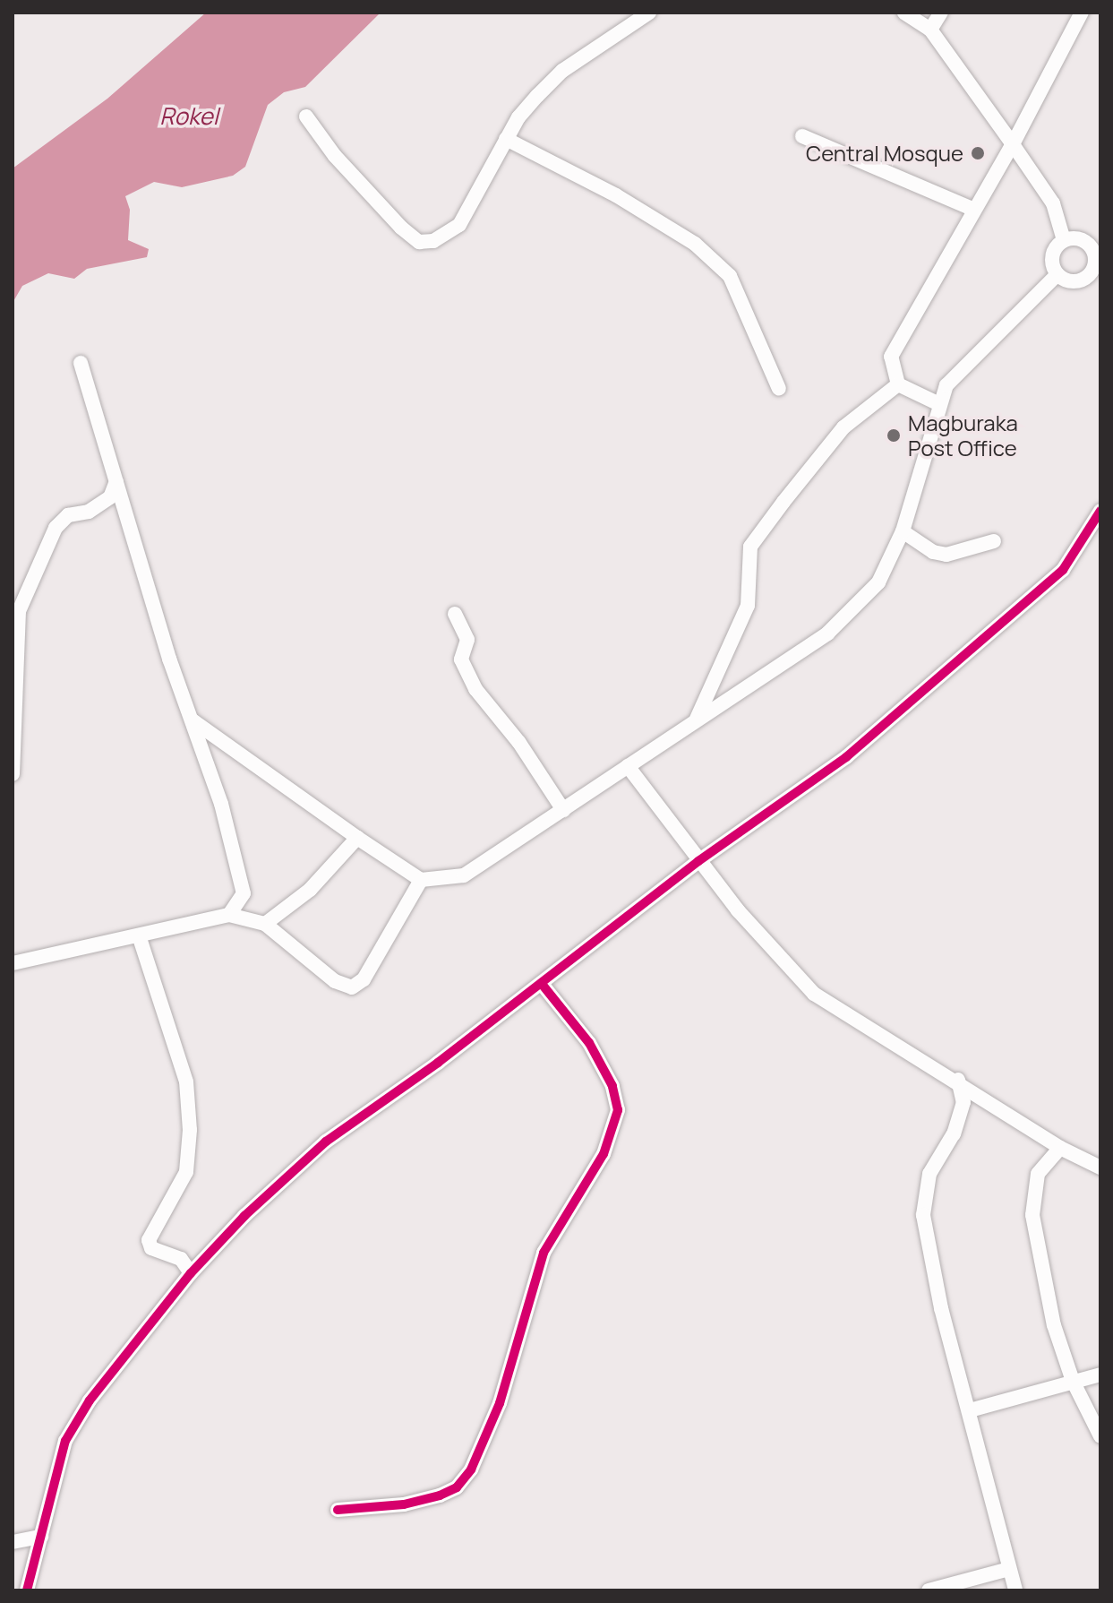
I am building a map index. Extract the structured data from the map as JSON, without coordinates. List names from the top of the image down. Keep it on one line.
{"water":["Rokel"],"places":["Central Mosque","Magburaka Post Office"]}
